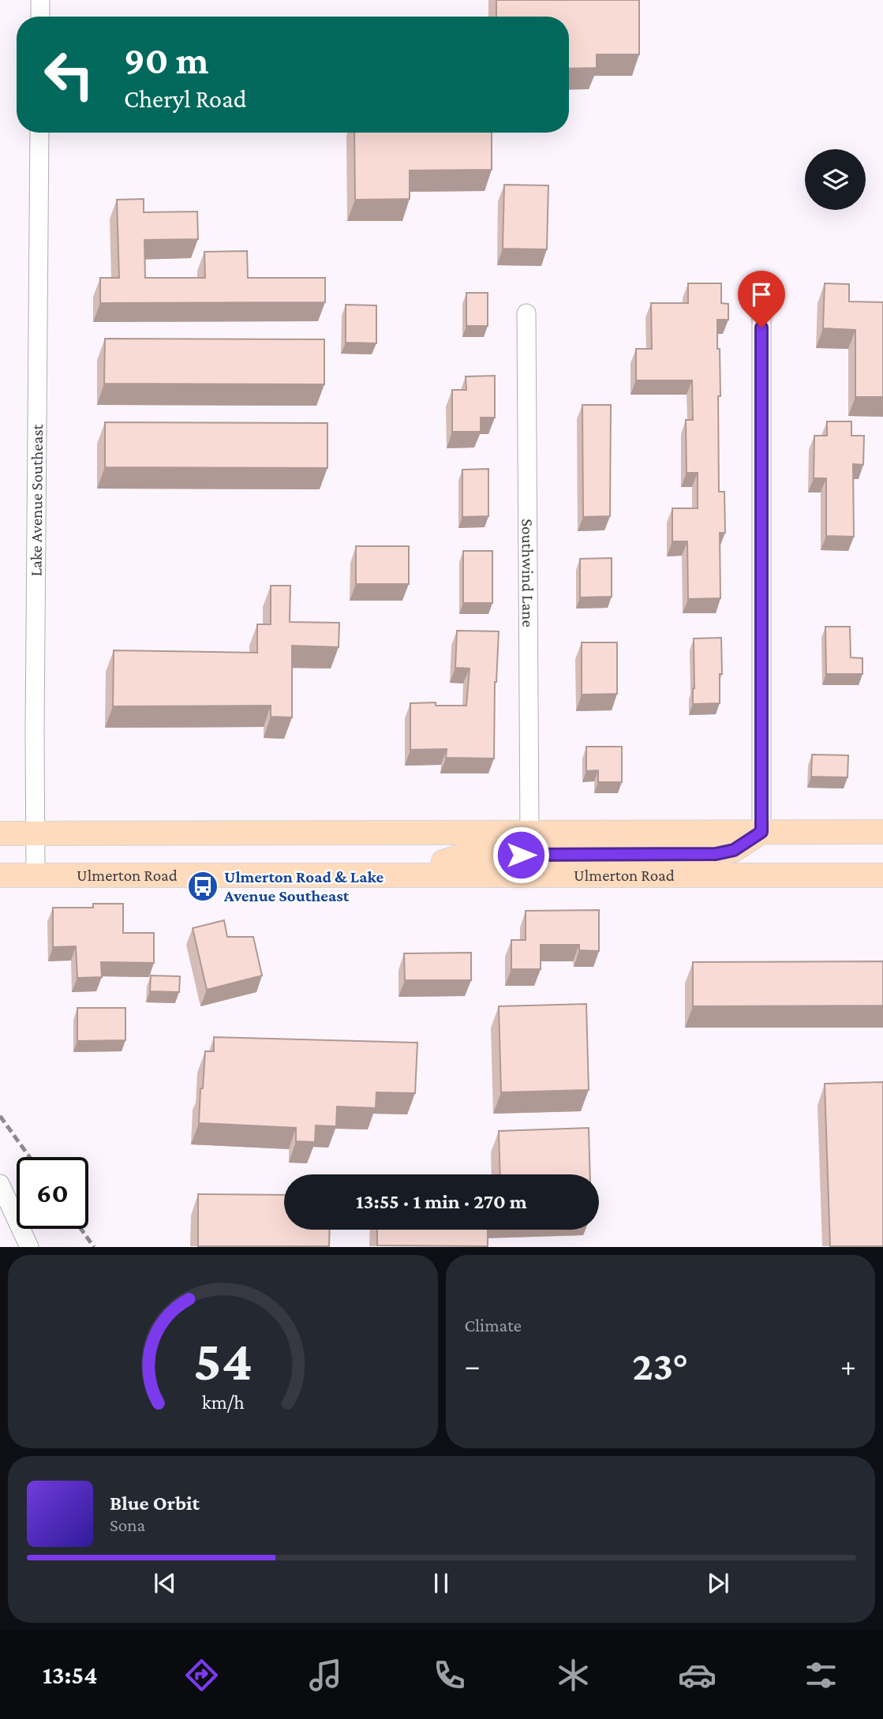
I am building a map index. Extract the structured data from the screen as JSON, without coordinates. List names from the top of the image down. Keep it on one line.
{"streets":{"main road":["Ulmerton Road"],"street":["Lake Avenue Southeast","Southwind Lane"]},"crossings":[["Lake Avenue Southeast","Ulmerton Road"]],"places":{"bus stop":["Ulmerton Road & Lake Avenue Southeast"]},"page":{"turn":["90 m","Cheryl Road"],"limit":"60","trip":"13:55 · 1 min · 270 m","tile":"Climate","heat":["−","23°","+"],"song":["Blue Orbit","Sona"],"tabs":"13:54","gauge":["54","km/h"]}}
